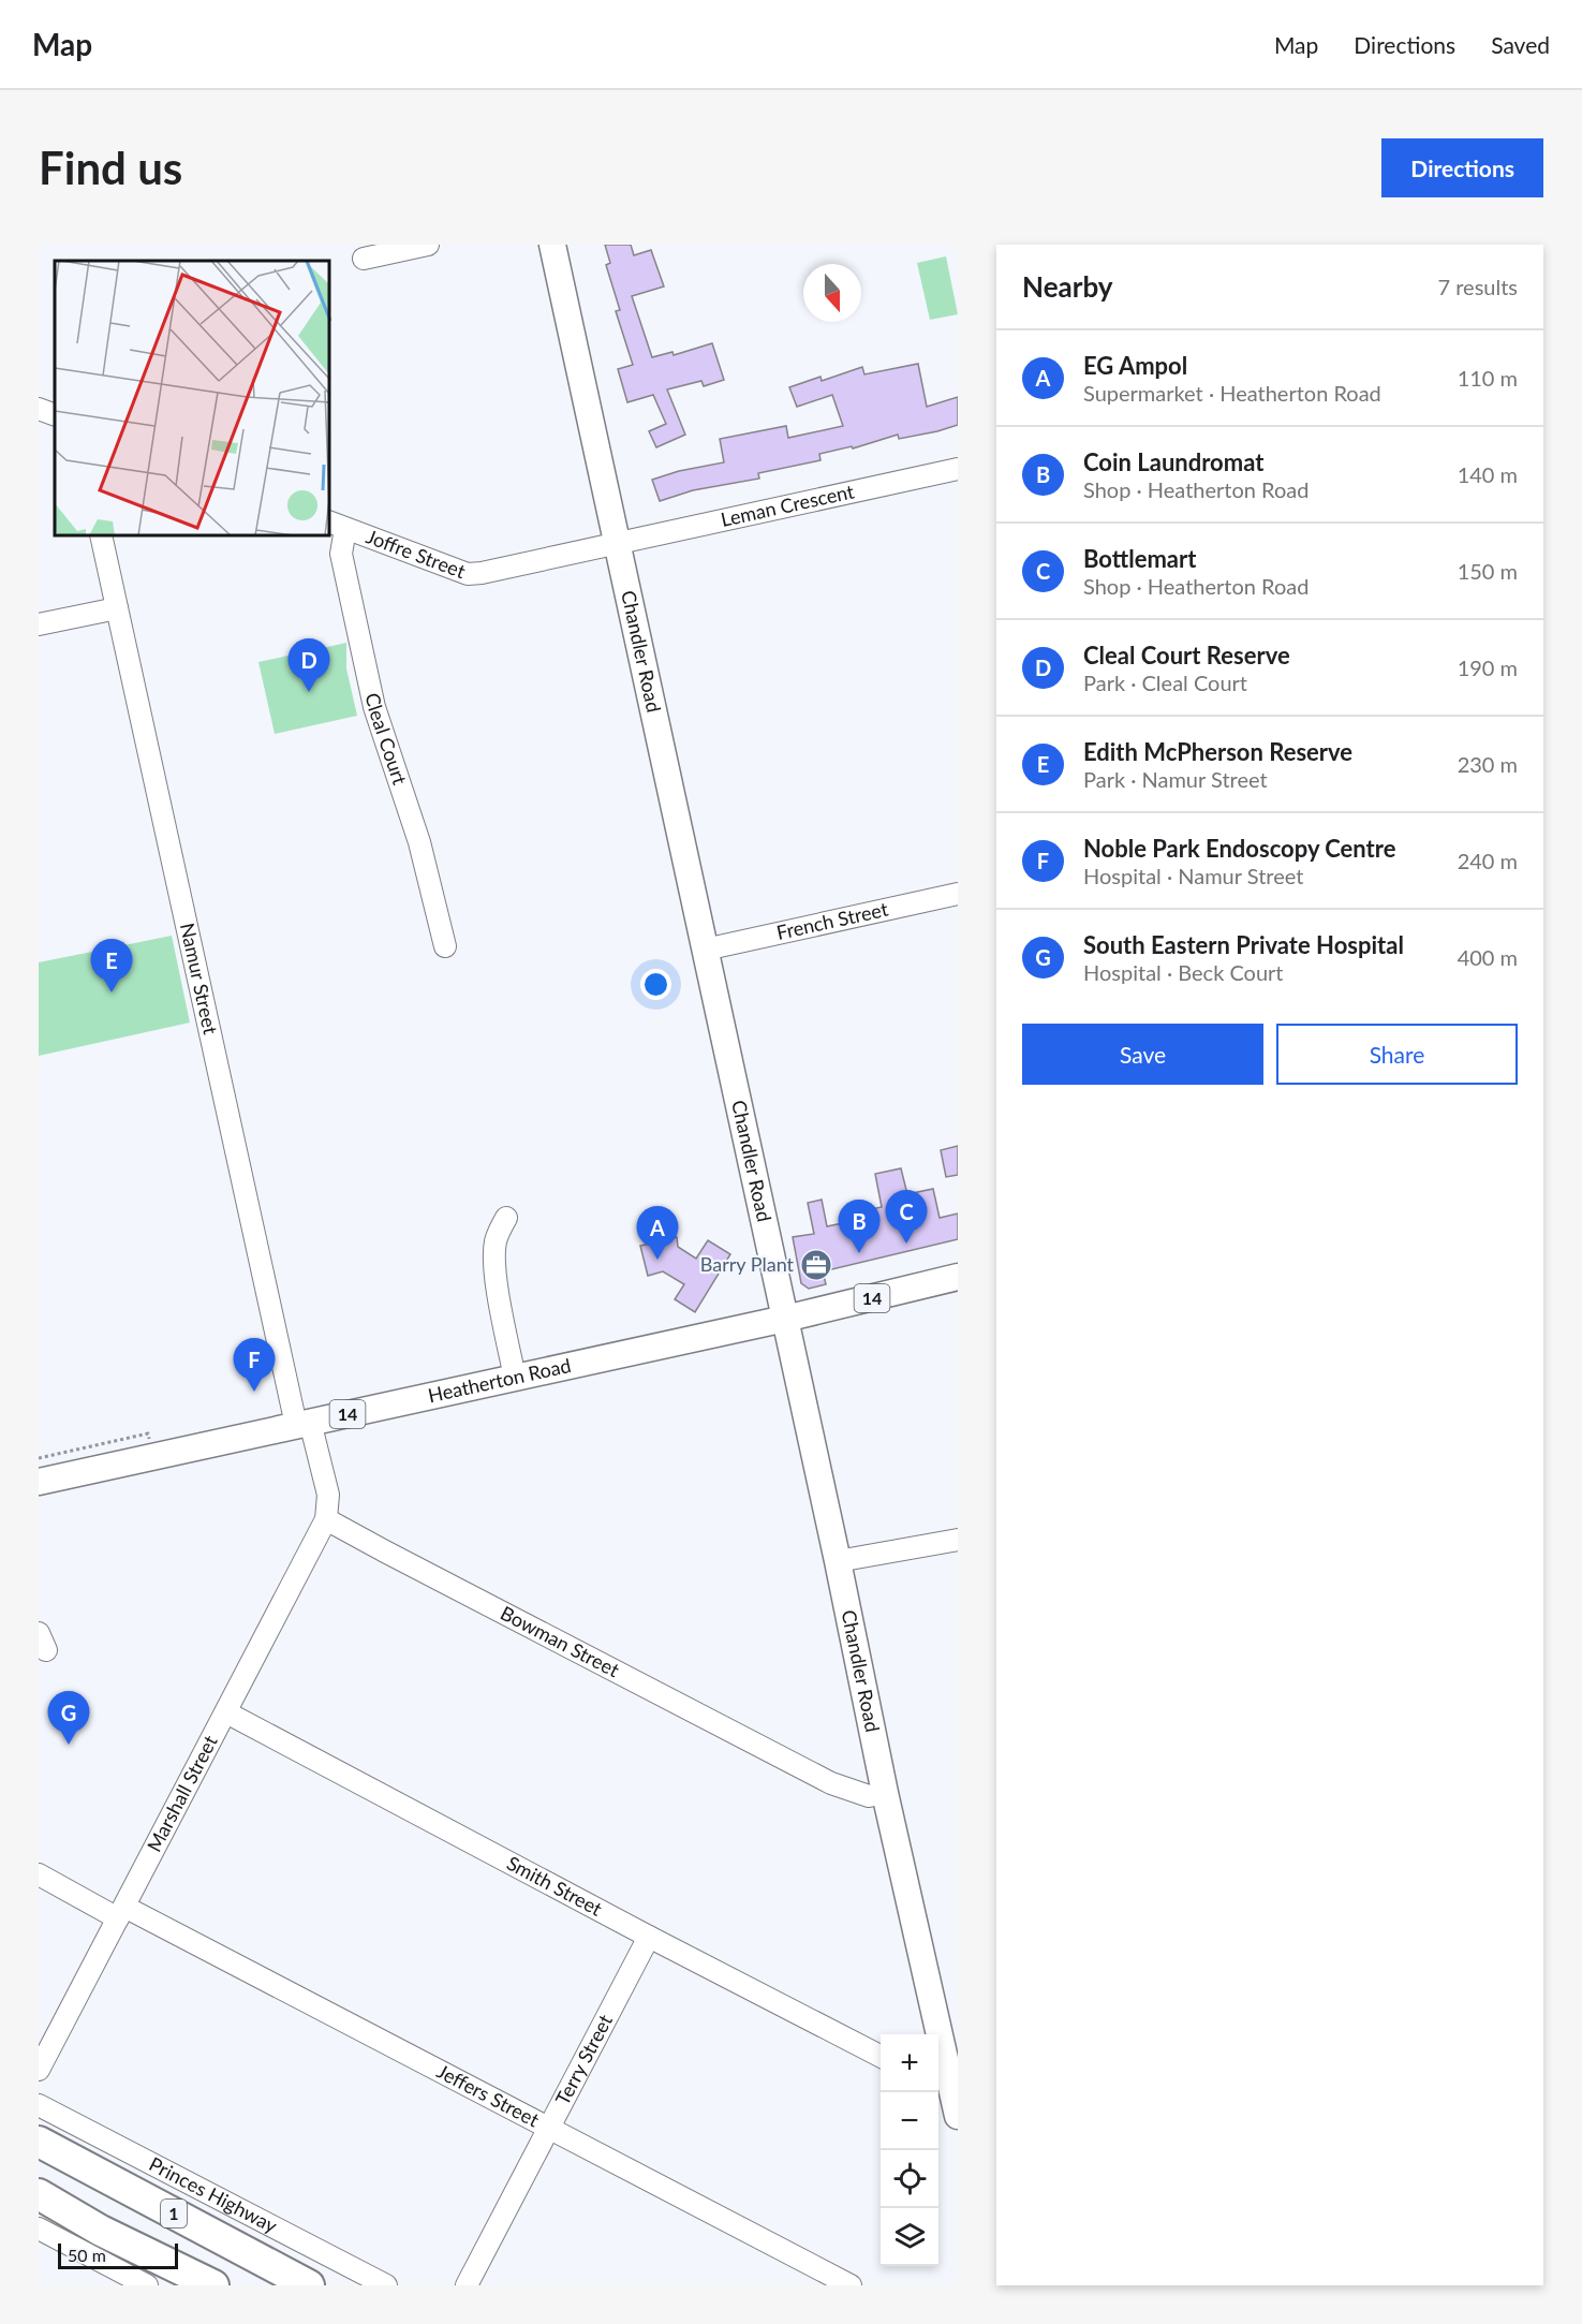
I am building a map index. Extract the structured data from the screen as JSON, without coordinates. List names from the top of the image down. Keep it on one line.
{"streets":{"highway":["Princes Highway","1"],"main road":["Chandler Road","14","Heatherton Road"],"street":["Leman Crescent","Joffre Street","Cleal Court","French Street","Namur Street","Bowman Street","Marshall Street","Smith Street","Terry Street","Jeffers Street"]},"crossings":[["Leman Crescent","Joffre Street"],["Leman Crescent","Chandler Road"],["Joffre Street","Chandler Road"],["Joffre Street","Cleal Court"],["Chandler Road","French Street"],["Chandler Road","Heatherton Road"],["Chandler Road","Bowman Street"],["Namur Street","Heatherton Road"],["Bowman Street","Marshall Street"],["Marshall Street","Smith Street"],["Marshall Street","Jeffers Street"],["Smith Street","Terry Street"],["Terry Street","Jeffers Street"]],"places":{"office":["Barry Plant"]},"scale_bar":"50 m","north":"bottom","page":{"header":"Map","nav":["Map","Directions","Saved"],"buttons":["Directions",["Save","Share"]],"title":"Find us","heading":["Nearby","7 results"],"list":[{"mark":"A","name":"EG Ampol","note":"Supermarket · Heatherton Road","value":"110 m"},{"mark":"B","name":"Coin Laundromat","note":"Shop · Heatherton Road","value":"140 m"},{"mark":"C","name":"Bottlemart","note":"Shop · Heatherton Road","value":"150 m"},{"mark":"D","name":"Cleal Court Reserve","note":"Park · Cleal Court","value":"190 m"},{"mark":"E","name":"Edith McPherson Reserve","note":"Park · Namur Street","value":"230 m"},{"mark":"F","name":"Noble Park Endoscopy Centre","note":"Hospital · Namur Street","value":"240 m"},{"mark":"G","name":"South Eastern Private Hospital","note":"Hospital · Beck Court","value":"400 m"}],"pins":["D","E","C","B","A","F","G"],"map_buttons":["+","−"],"scale":"50 m"}}
